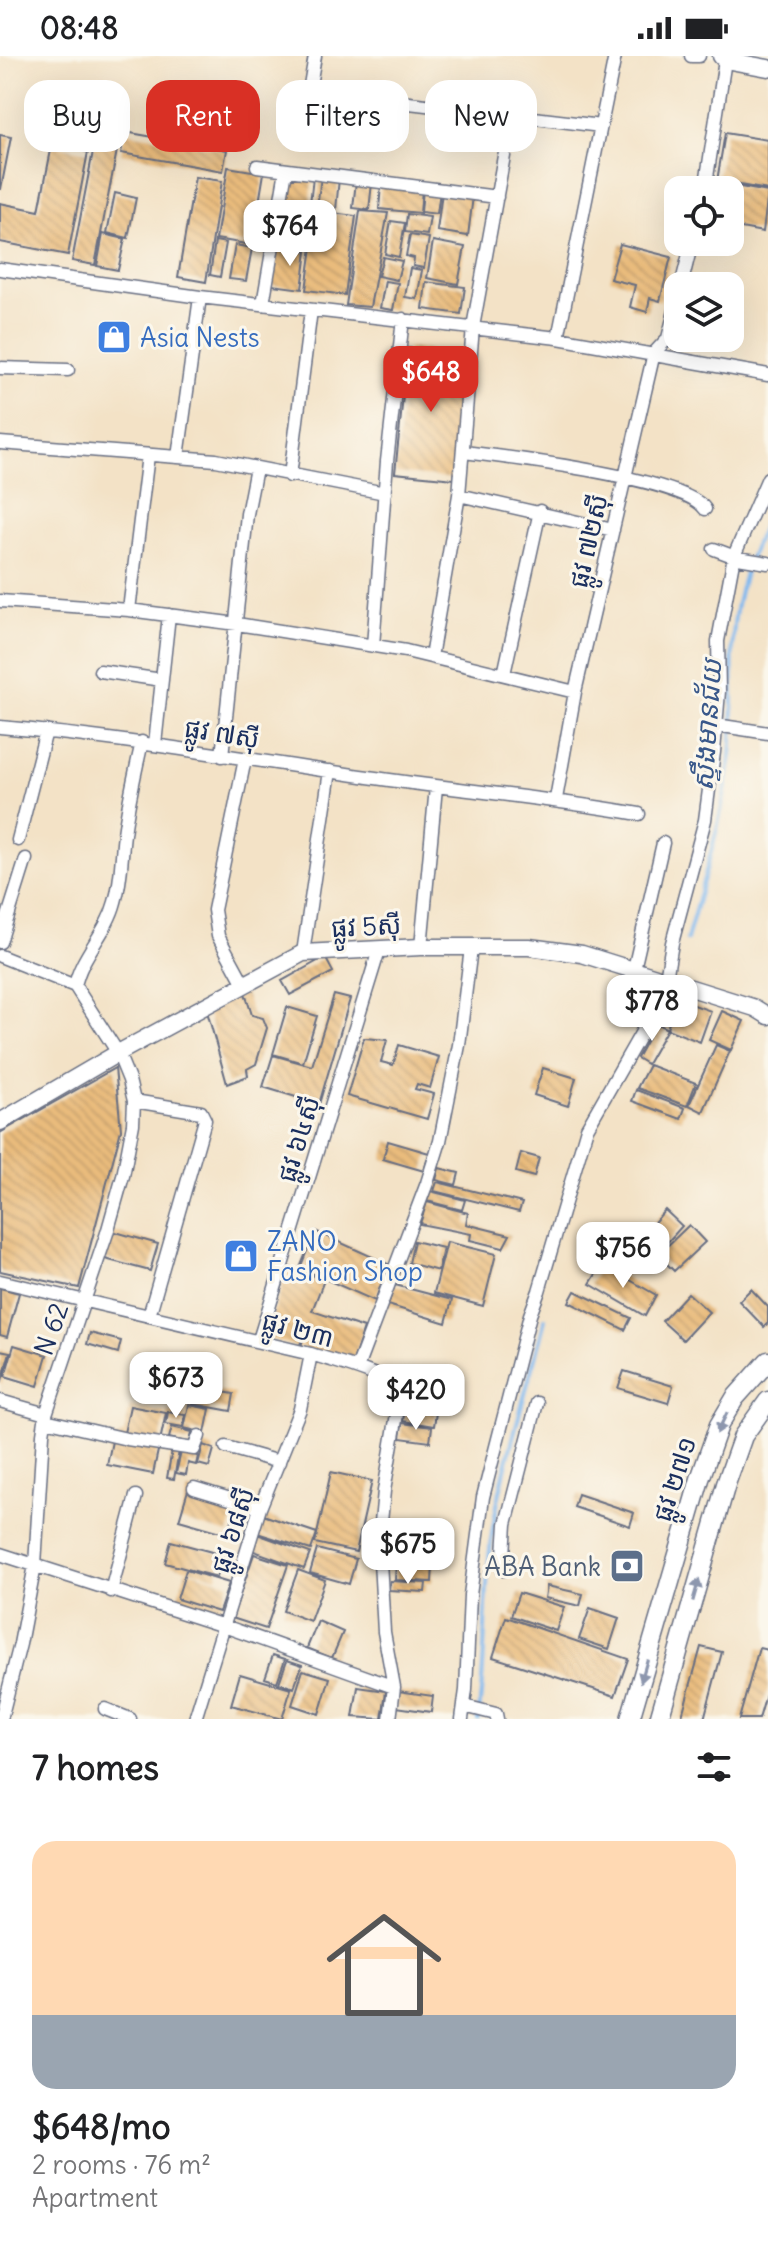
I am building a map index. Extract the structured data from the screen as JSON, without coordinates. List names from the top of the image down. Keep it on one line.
{"streets":{"main road":["ផ្លូវ ២៧១"],"street":["ផ្លូវ ៧២ស៊ី","ផ្លូវ ៧ស៊ី","ផ្លូវ 5ស៊ី","ផ្លូវ ៦៤ស៊ី","N 62","ផ្លូវ ២៣","ផ្លូវ ៦៨ស៊ី"]},"crossings":[["ផ្លូវ ៧២ស៊ី","ផ្លូវ ៧ស៊ី"],["ផ្លូវ 5ស៊ី","ផ្លូវ ៦៤ស៊ី"],["ផ្លូវ 5ស៊ី","N 62"],["ផ្លូវ ៦៤ស៊ី","ផ្លូវ ២៣"],["N 62","ផ្លូវ ២៣"],["ផ្លូវ ២៣","ផ្លូវ ៦៨ស៊ី"]],"water":["ស្ទឹងមានជ័យ"],"places":{"shop":["Asia Nests","ZANO Fashion Shop"],"bank":["ABA Bank"]},"page":{"status":"08:48","chip":["Buy","Rent","Filters","New"],"price":["$764","$648","$778","$756","$673","$420","$675"],"heading":"7 homes","list":[{"name":"$648/mo","note":"2 rooms · 76 m² · Apartment"}]}}
